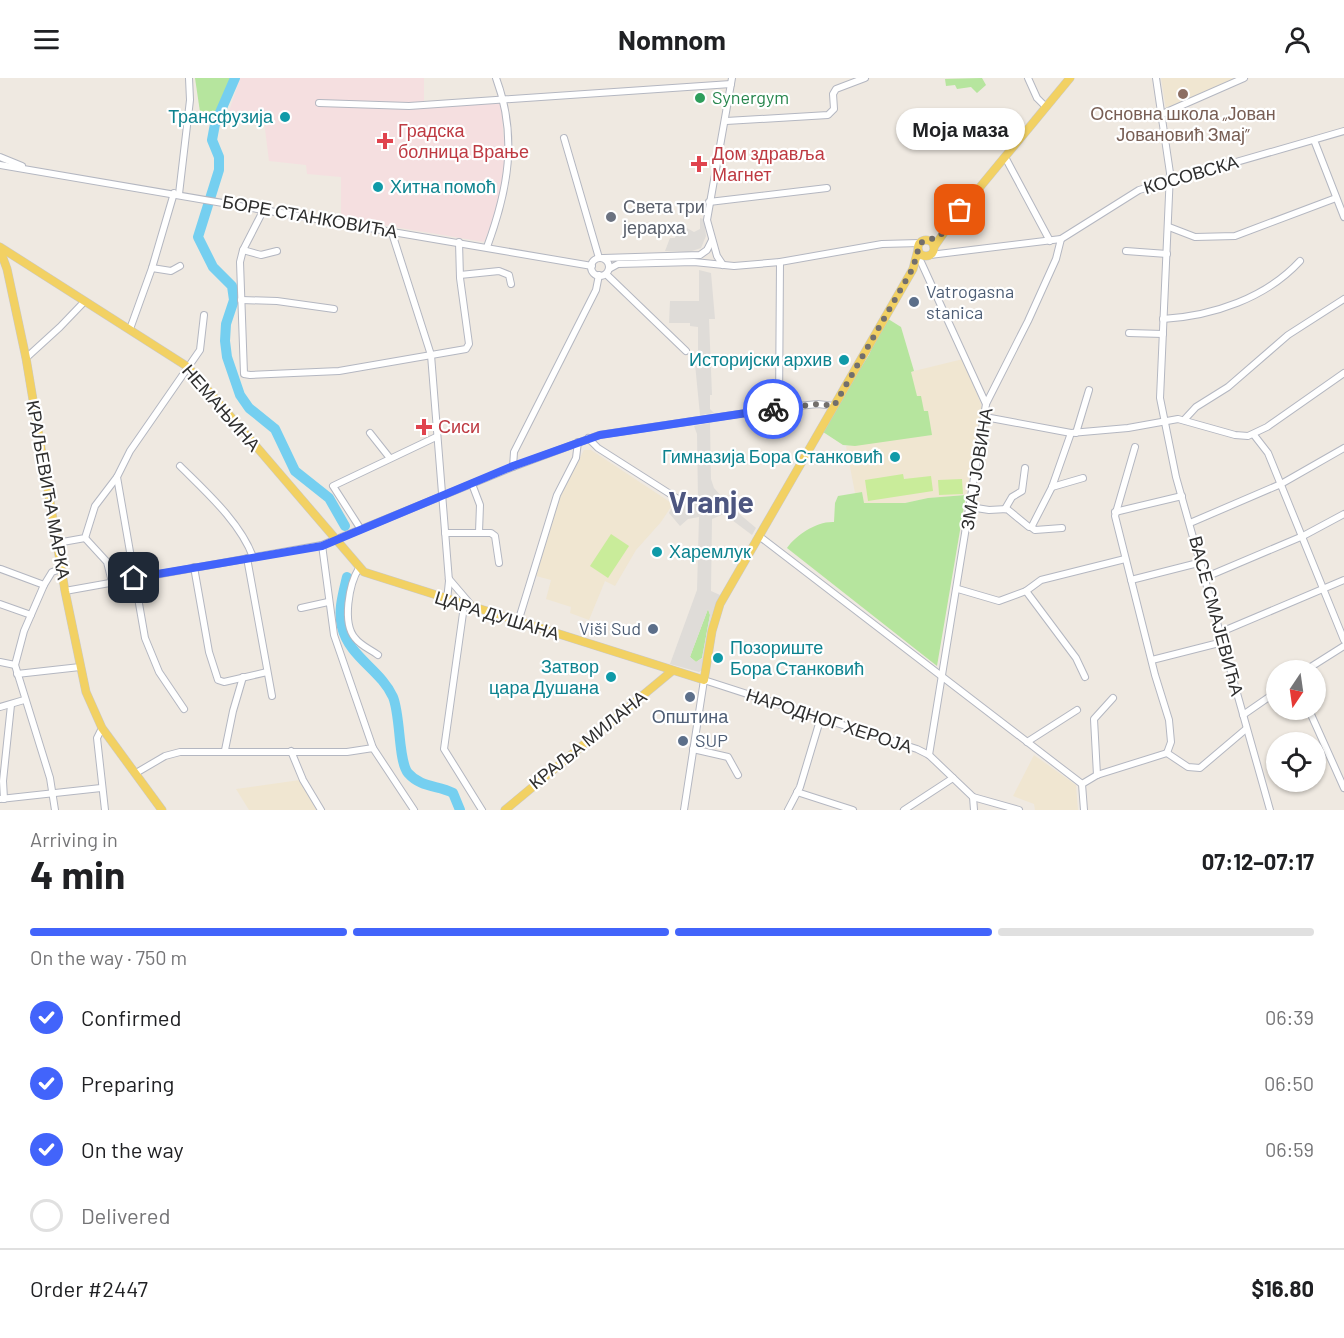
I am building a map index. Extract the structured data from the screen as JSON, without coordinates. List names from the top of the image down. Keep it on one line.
{"streets":{"main road":["НЕМАЊИНА","КРАЉЕВИЋА МАРКА","ЦАРА ДУШАНА","КРАЉА МИЛАНА"],"street":["КОСОВСКА","БОРЕ СТАНКОВИЋА","ЗМАЈ ЈОВИНА","ВАСЕ СМАЈЕВИЋА","НАРОДНОГ ХЕРОЈА"]},"crossings":[["КОСОВСКА","ЗМАЈ ЈОВИНА"],["КОСОВСКА","ВАСЕ СМАЈЕВИЋА"],["НЕМАЊИНА","КРАЉЕВИЋА МАРКА"],["НЕМАЊИНА","ЦАРА ДУШАНА"],["ЗМАЈ ЈОВИНА","НАРОДНОГ ХЕРОЈА"],["ЦАРА ДУШАНА","НАРОДНОГ ХЕРОЈА"],["ЦАРА ДУШАНА","КРАЉА МИЛАНА"]],"districts":["Vranje"],"places":{"other":["Основна школа „Јован Јовановић Змај”","Synergym","Трансфузија","Хитна помоћ","Моја маза","Света три јерарха","Vatrogasna stanica","Историјски архив","Гимназија Бора Станковић","Харемлук","Viši Sud","Позориште Бора Станковић","Затвор цара Душана","Општина","SUP"],"health":["Градска болница Врање","Дом здравља Магнет","Сиси"]},"north":"bottom","page":{"header":"Nomnom","bubble":"Моја маза","heading":["4 min","Arriving in","07:12–07:17"],"panel":["Order #2447","$16.80"],"bar":"On the way · 750 m","list":[["Confirmed","06:39"],["Preparing","06:50"],["On the way","06:59"],"Delivered"]}}
